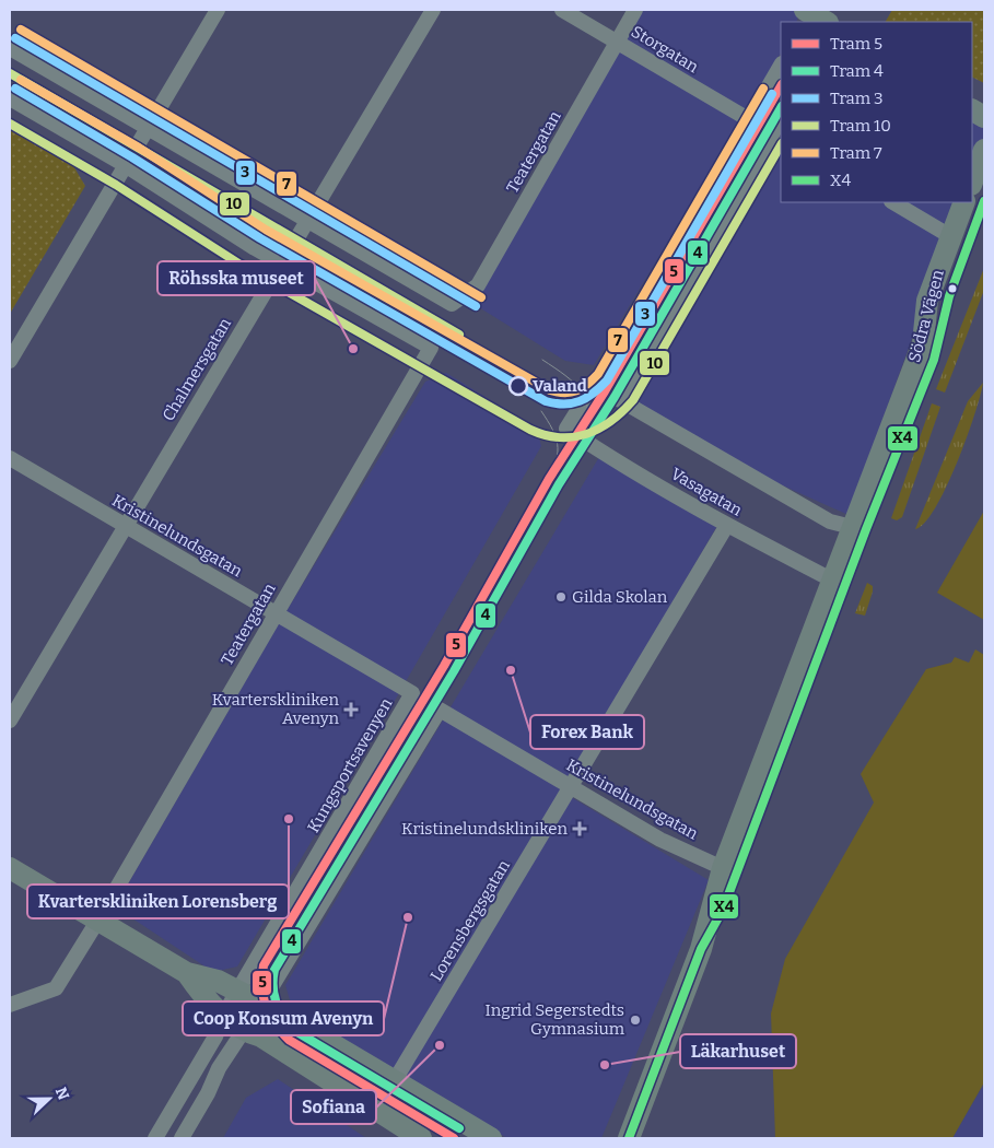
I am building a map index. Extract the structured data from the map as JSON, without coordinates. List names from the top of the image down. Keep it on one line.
{"streets":{"street":["Storgatan","Teatergatan","Södra Vägen","Chalmersgatan","Vasagatan","Kristinelundsgatan","Kungsportsavenyen","Lorensbergsgatan"]},"crossings":[["Storgatan","Teatergatan"],["Teatergatan","Chalmersgatan"],["Teatergatan","Kristinelundsgatan"],["Södra Vägen","Vasagatan"],["Södra Vägen","Kristinelundsgatan"],["Chalmersgatan","Kristinelundsgatan"],["Vasagatan","Lorensbergsgatan"],["Kristinelundsgatan","Kungsportsavenyen"],["Kristinelundsgatan","Lorensbergsgatan"]],"places":{"other":["Röhsska museet","Valand","Gilda Skolan","Forex Bank","Kvarterskliniken Lorensberg","Coop Konsum Avenyn","Ingrid Segerstedts Gymnasium","Sofiana","Läkarhuset"],"health":["Kvarterskliniken Avenyn","Kristinelundskliniken"]},"lines":["tram line 7","tram line 3","tram line 10","tram line 5","tram line 4","transit line X4"],"legend":["Tram 5","Tram 4","Tram 3","Tram 10","Tram 7","X4"],"north":"right"}
